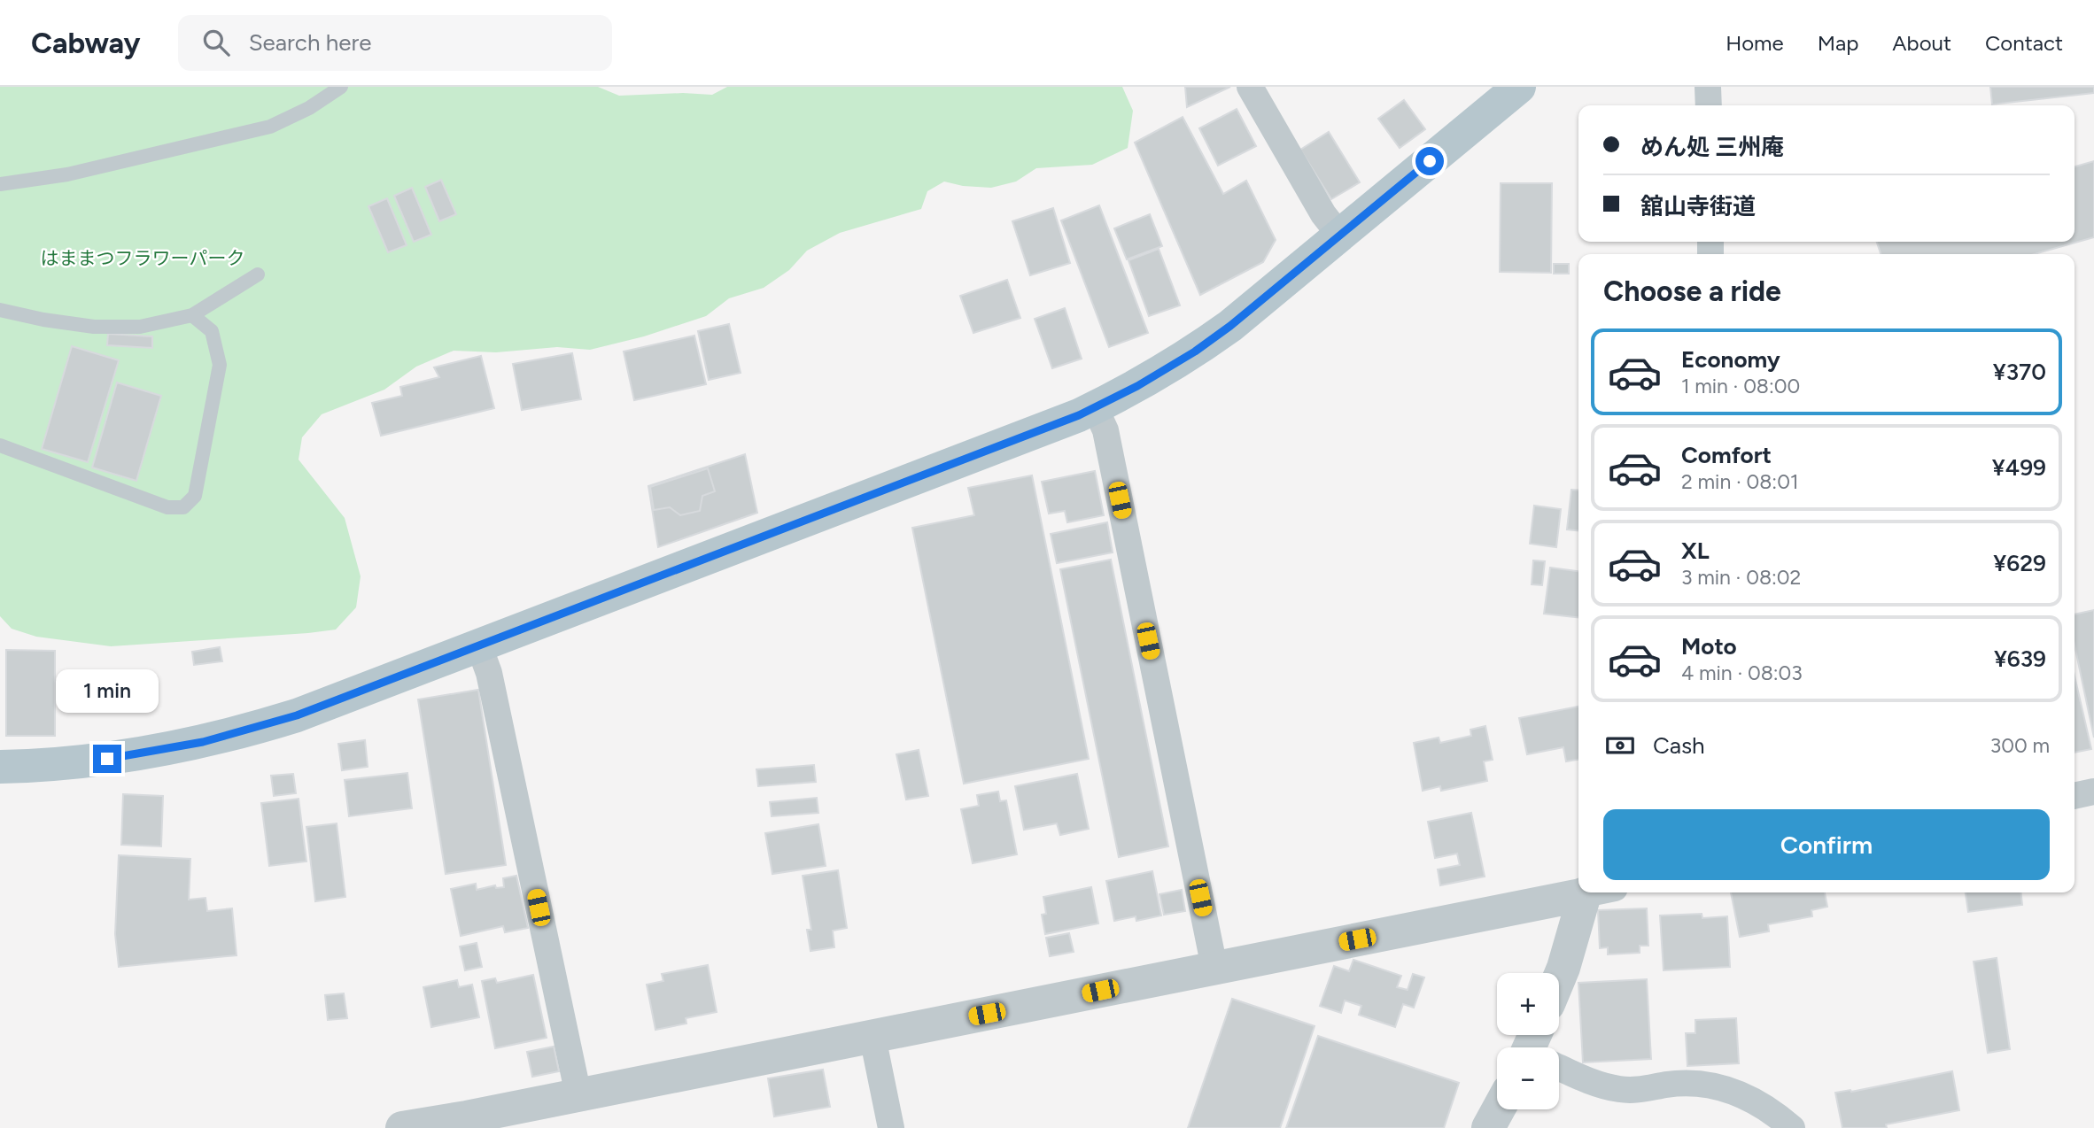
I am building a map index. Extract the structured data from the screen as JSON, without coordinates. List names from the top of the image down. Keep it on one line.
{"parks":["はままつフラワーパーク"],"page":{"header":"Cabway","search":"Search here","nav":["Home","Map","About","Contact"],"banner":["めん処 三州庵","舘山寺街道"],"heading":"Choose a ride","list":[{"name":"Economy","note":"1 min · 08:00","value":"¥370"},{"name":"Comfort","note":"2 min · 08:01","value":"¥499"},{"name":"XL","note":"3 min · 08:02","value":"¥629"},{"name":"Moto","note":"4 min · 08:03","value":"¥639"}],"bubble":"1 min","pay":["Cash","300 m"],"buttons":"Confirm","map_buttons":["+","−"]}}
